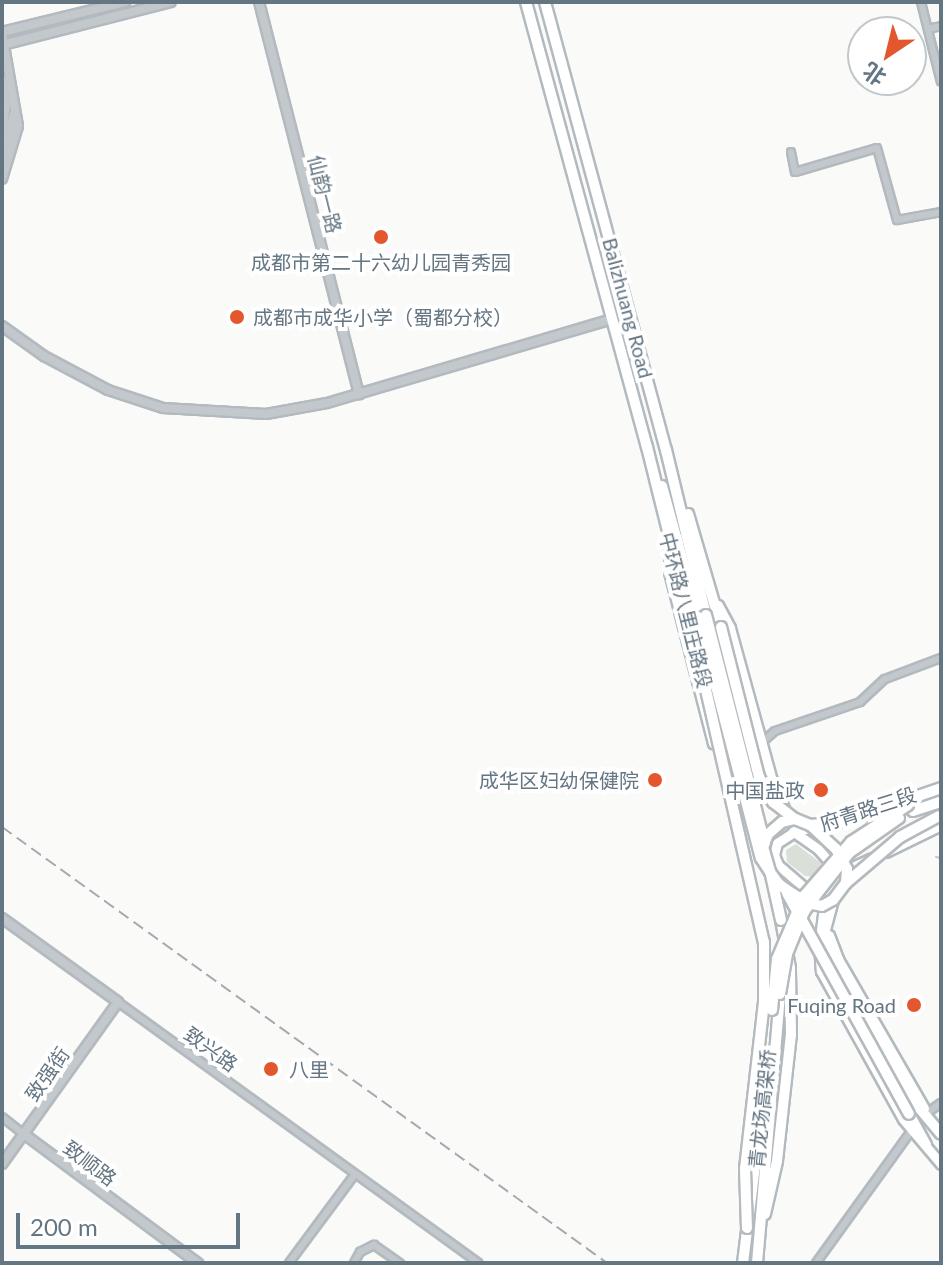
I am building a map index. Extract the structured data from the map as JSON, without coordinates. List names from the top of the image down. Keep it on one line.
{"streets":{"main road":["Balizhuang Road","中环路八里庄路段","府青路三段","青龙场高架桥"],"street":["仙韵一路","致兴路","致强街","致顺路"]},"crossings":[["Balizhuang Road","中环路八里庄路段"],["中环路八里庄路段","青龙场高架桥"],["府青路三段","青龙场高架桥"],["致兴路","致强街"],["致强街","致顺路"]],"places":["成都市第二十六幼儿园青秀园","成都市成华小学（蜀都分校）","成华区妇幼保健院","中国盐政","Fuqing Road","八里"],"scale_bar":"200 m","north":"bottom left"}
